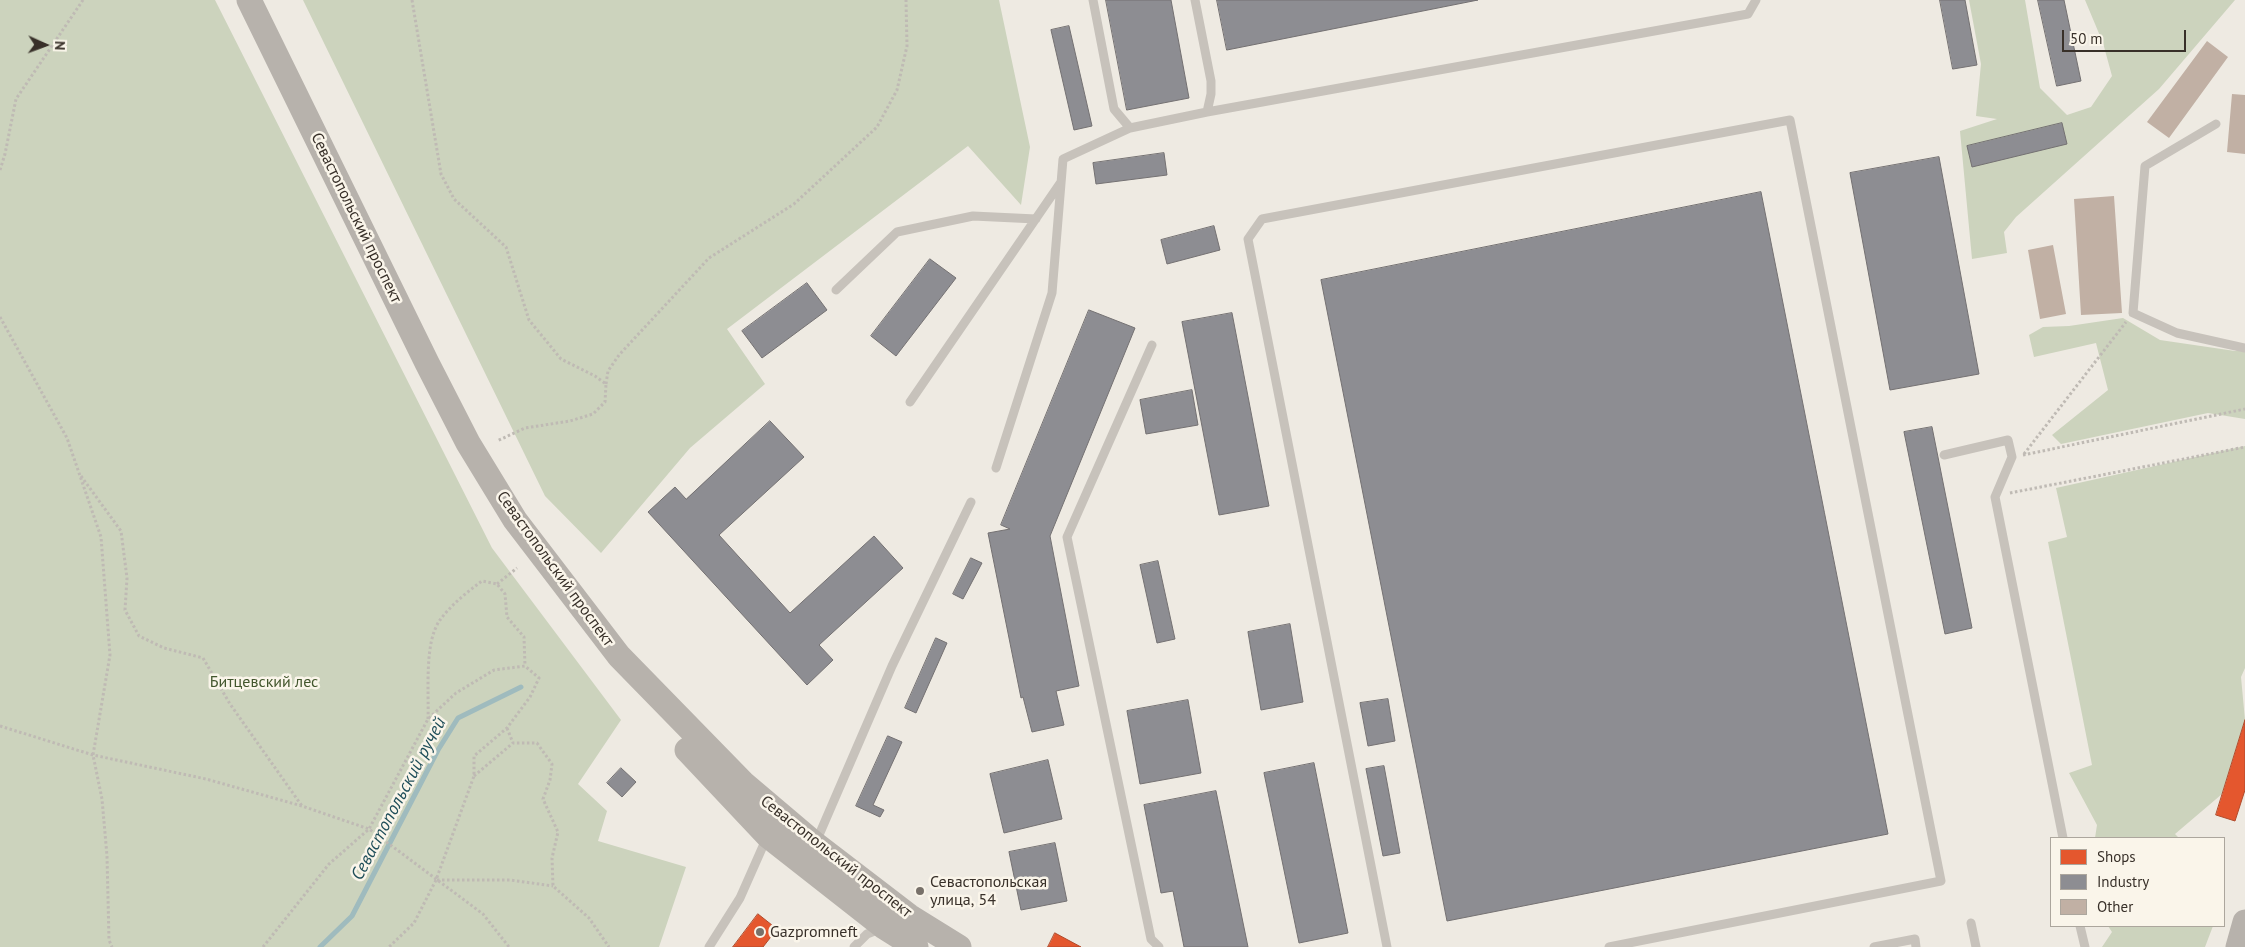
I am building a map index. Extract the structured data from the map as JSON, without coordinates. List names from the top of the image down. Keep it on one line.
{"streets":{"main road":["Севастопольский проспект"]},"water":["Севастопольский ручей"],"parks":["Битцевский лес"],"places":["Севастопольская улица, 54","Gazpromneft"],"legend":["Shops","Industry","Other"],"scale_bar":"50 m","north":"right"}
